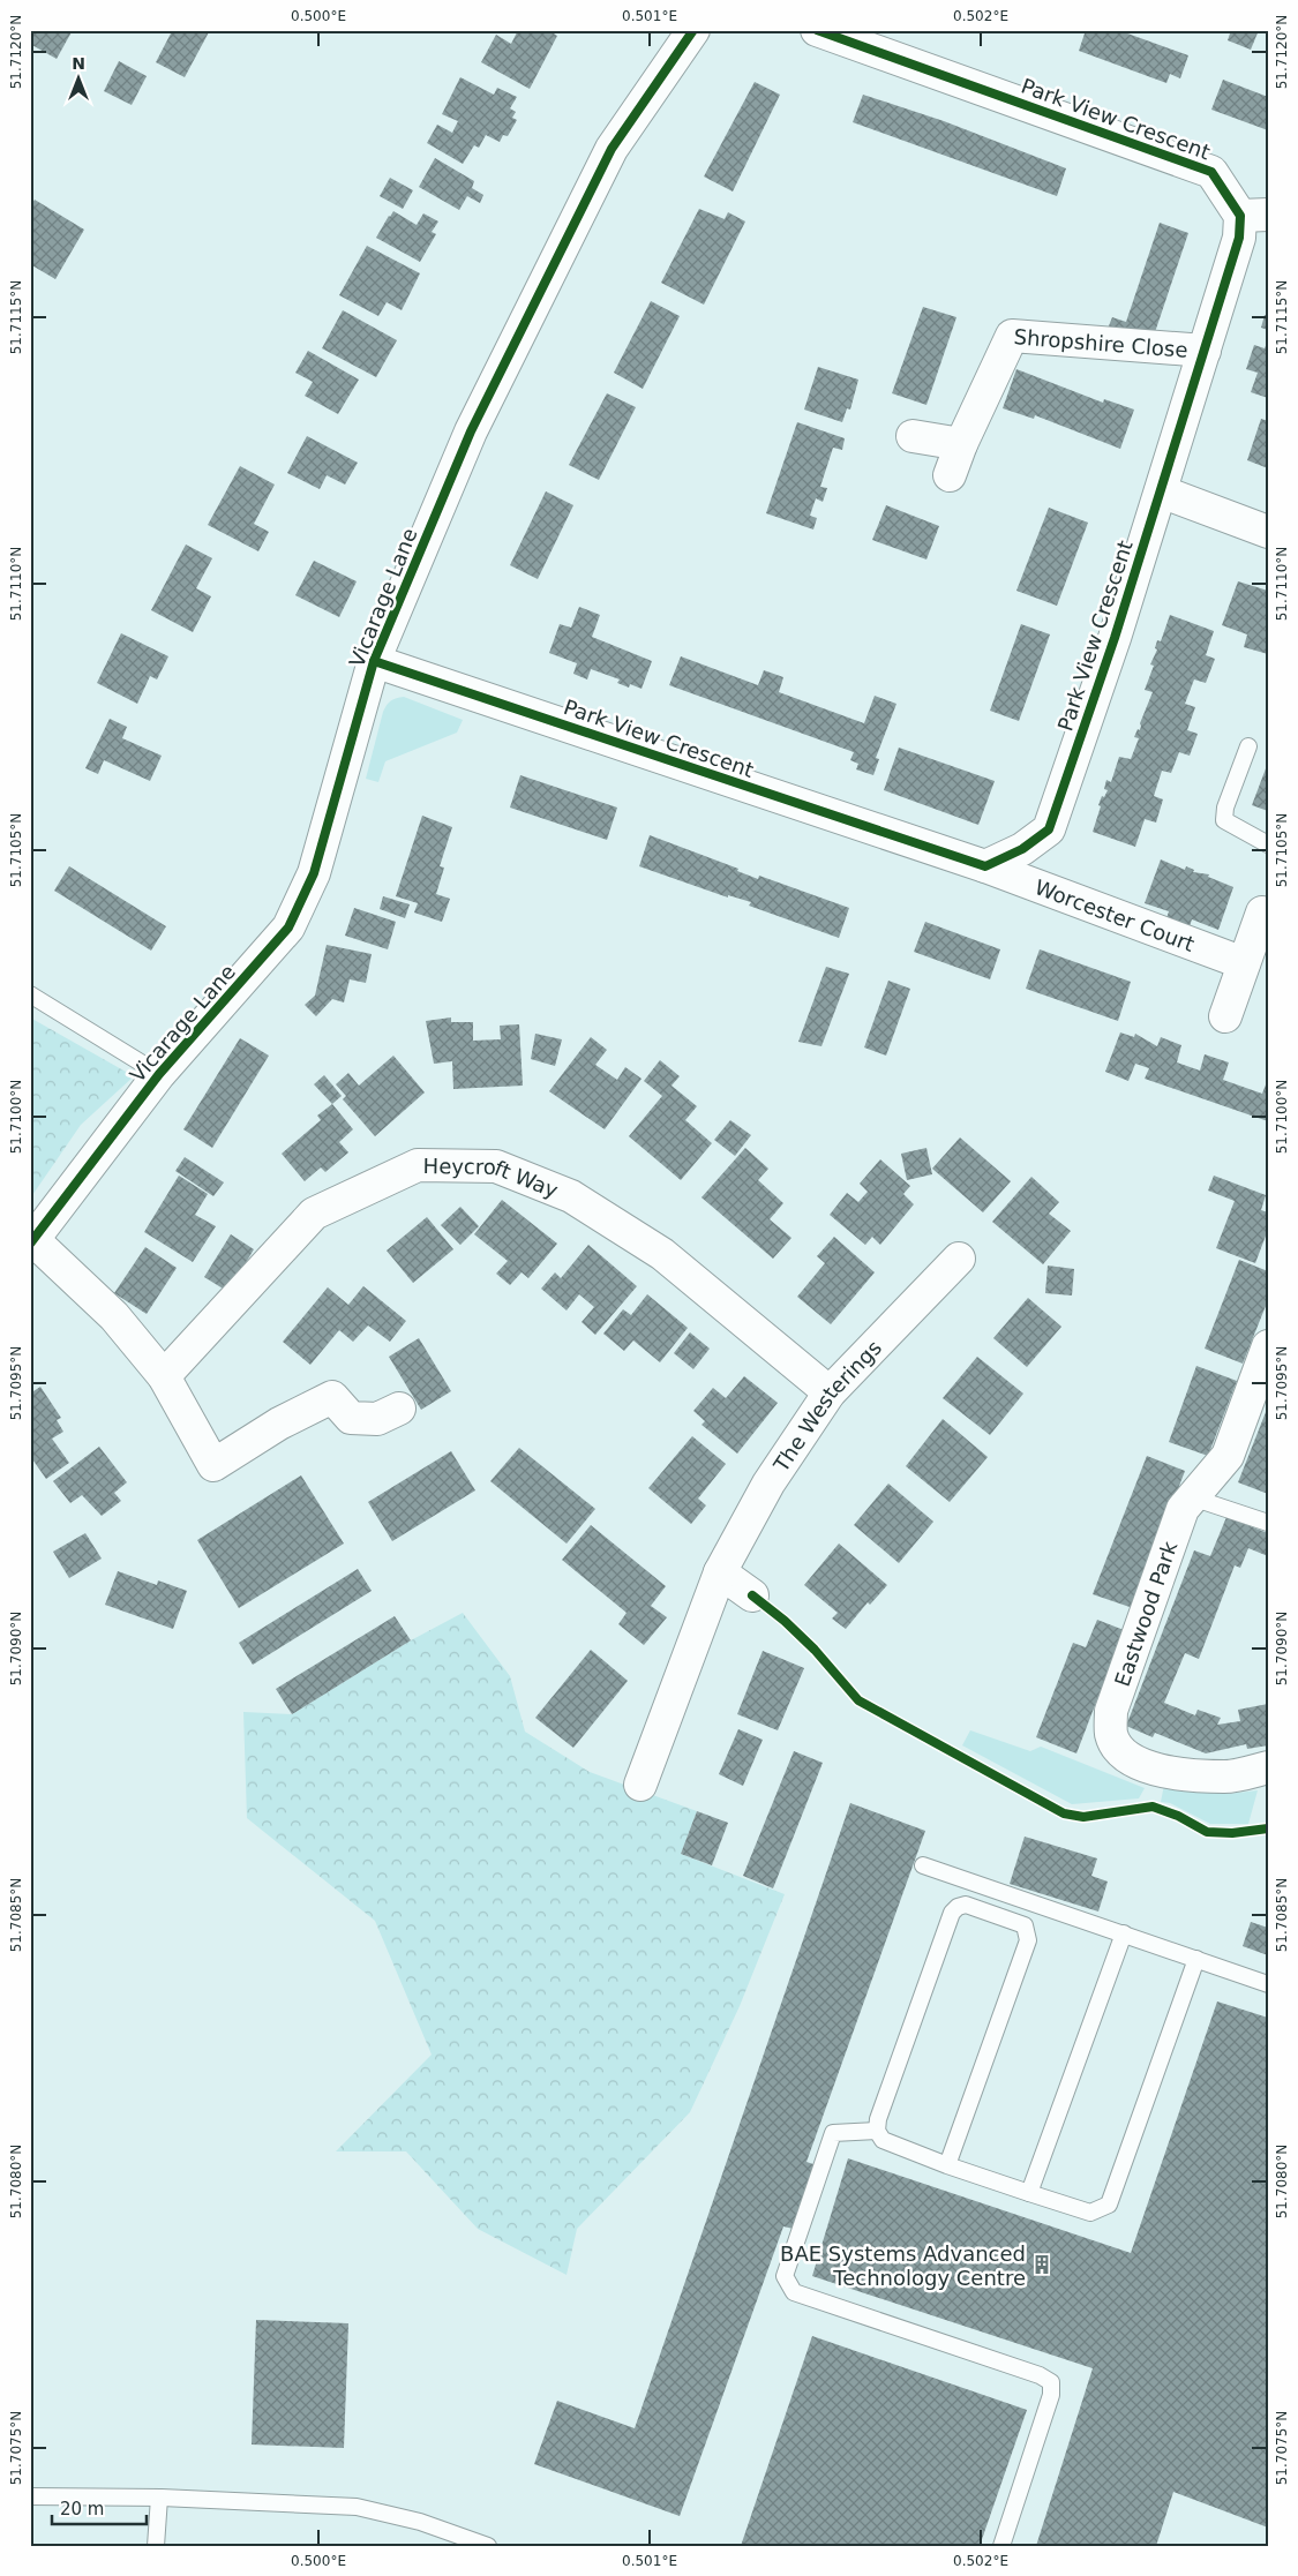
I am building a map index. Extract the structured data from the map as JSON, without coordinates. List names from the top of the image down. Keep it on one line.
{"streets":{"street":["Park View Crescent","Shropshire Close","Vicarage Lane","Worcester Court","Heycroft Way","The Westerings","Eastwood Park"]},"crossings":[["Park View Crescent","Shropshire Close"],["Park View Crescent","Vicarage Lane"],["Park View Crescent","Worcester Court"],["Heycroft Way","The Westerings"]],"places":{"building":["BAE Systems Advanced Technology Centre"]},"scale_bar":"20 m","north":"top","coordinates":["0.500°E","0.501°E","0.502°E","51.7120°N","51.7115°N","51.7110°N","51.7105°N","51.7100°N","51.7095°N","51.7090°N","51.7085°N","51.7080°N","51.7075°N"]}
